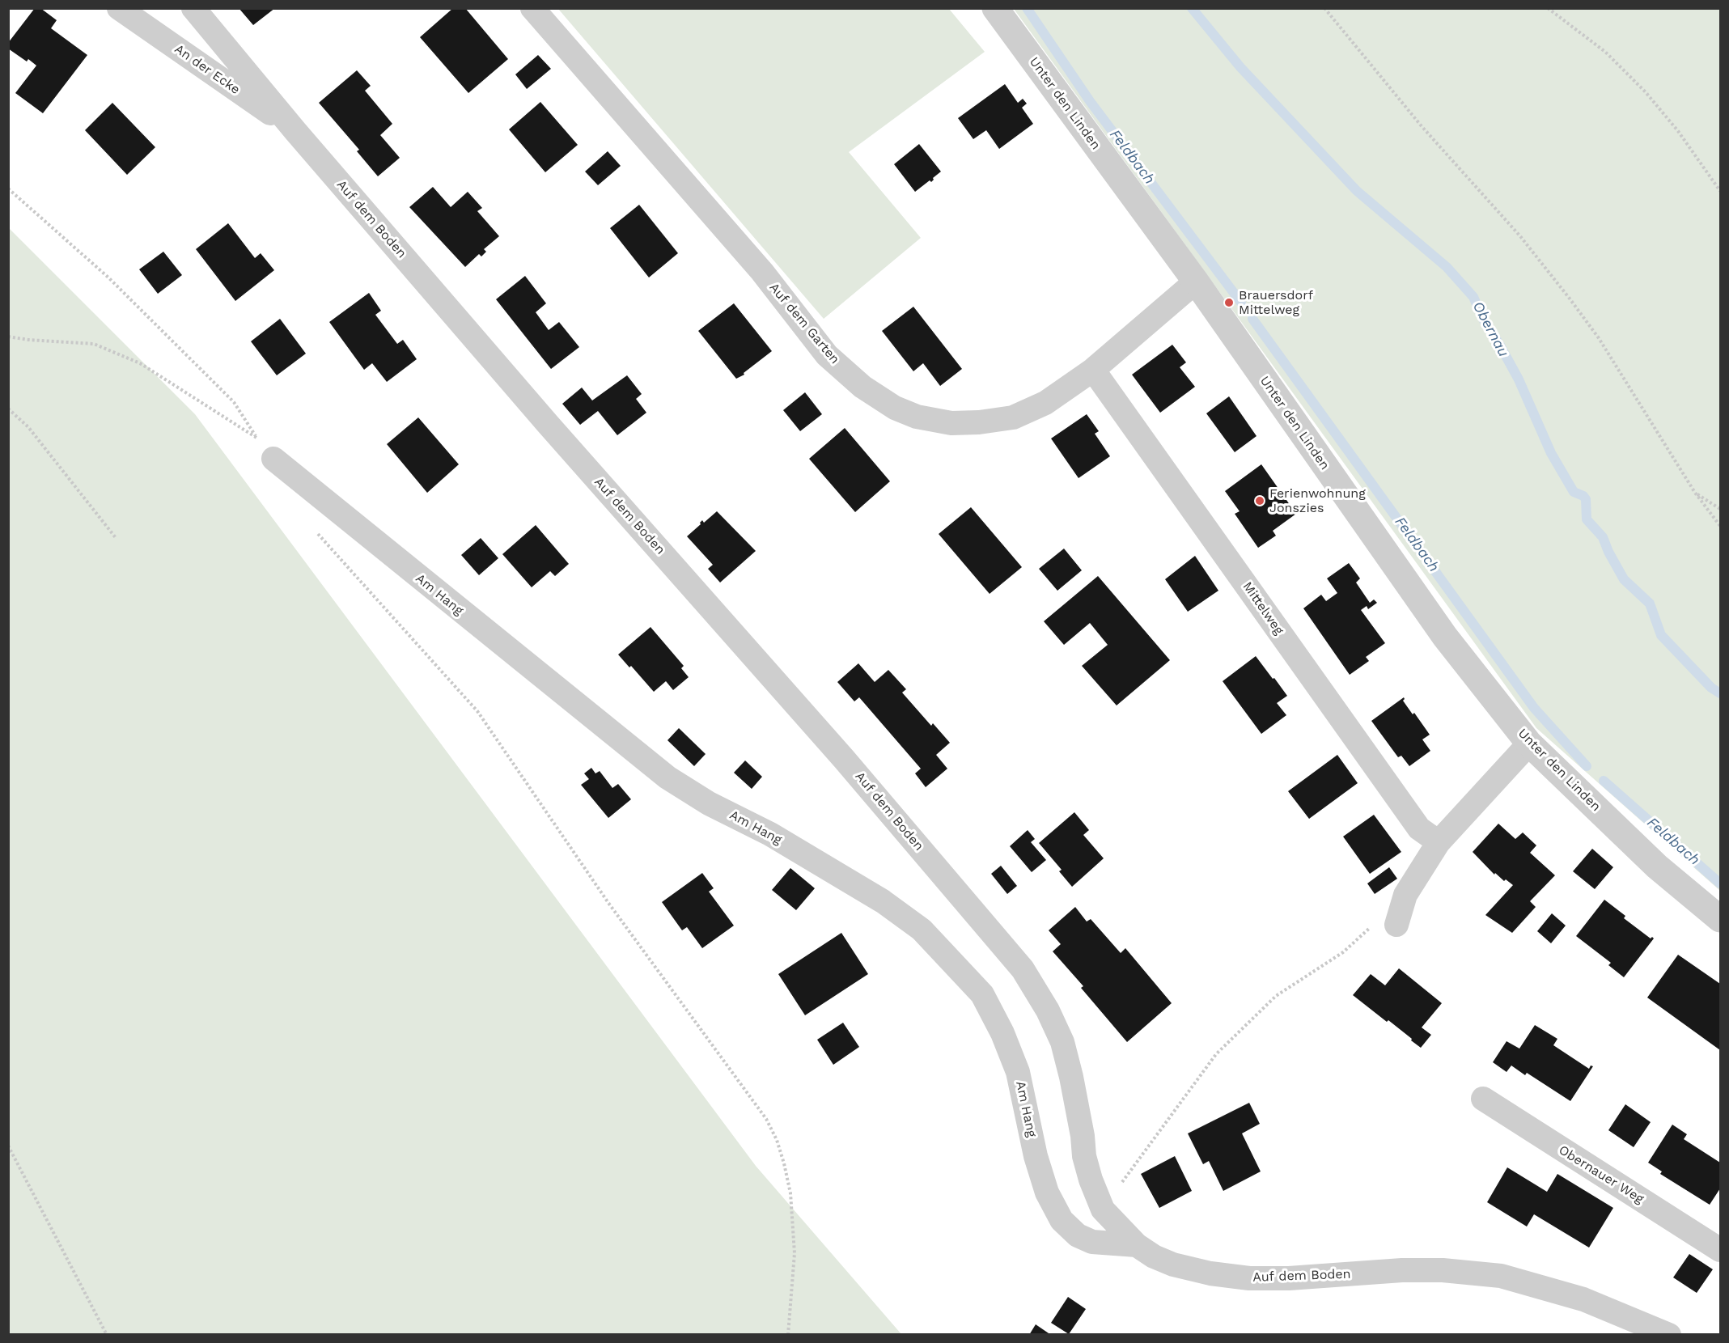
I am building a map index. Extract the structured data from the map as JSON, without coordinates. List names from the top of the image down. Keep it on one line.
{"streets":{"street":["An der Ecke","Unter den Linden","Auf dem Boden","Auf dem Garten","Am Hang","Mittelweg","Obernauer Weg"]},"crossings":[["An der Ecke","Auf dem Boden"],["Unter den Linden","Auf dem Garten"],["Auf dem Boden","Am Hang"],["Auf dem Garten","Mittelweg"]],"water":["Feldbach","Obernau"],"places":["Brauersdorf Mittelweg","Ferienwohnung Jonszies"]}
